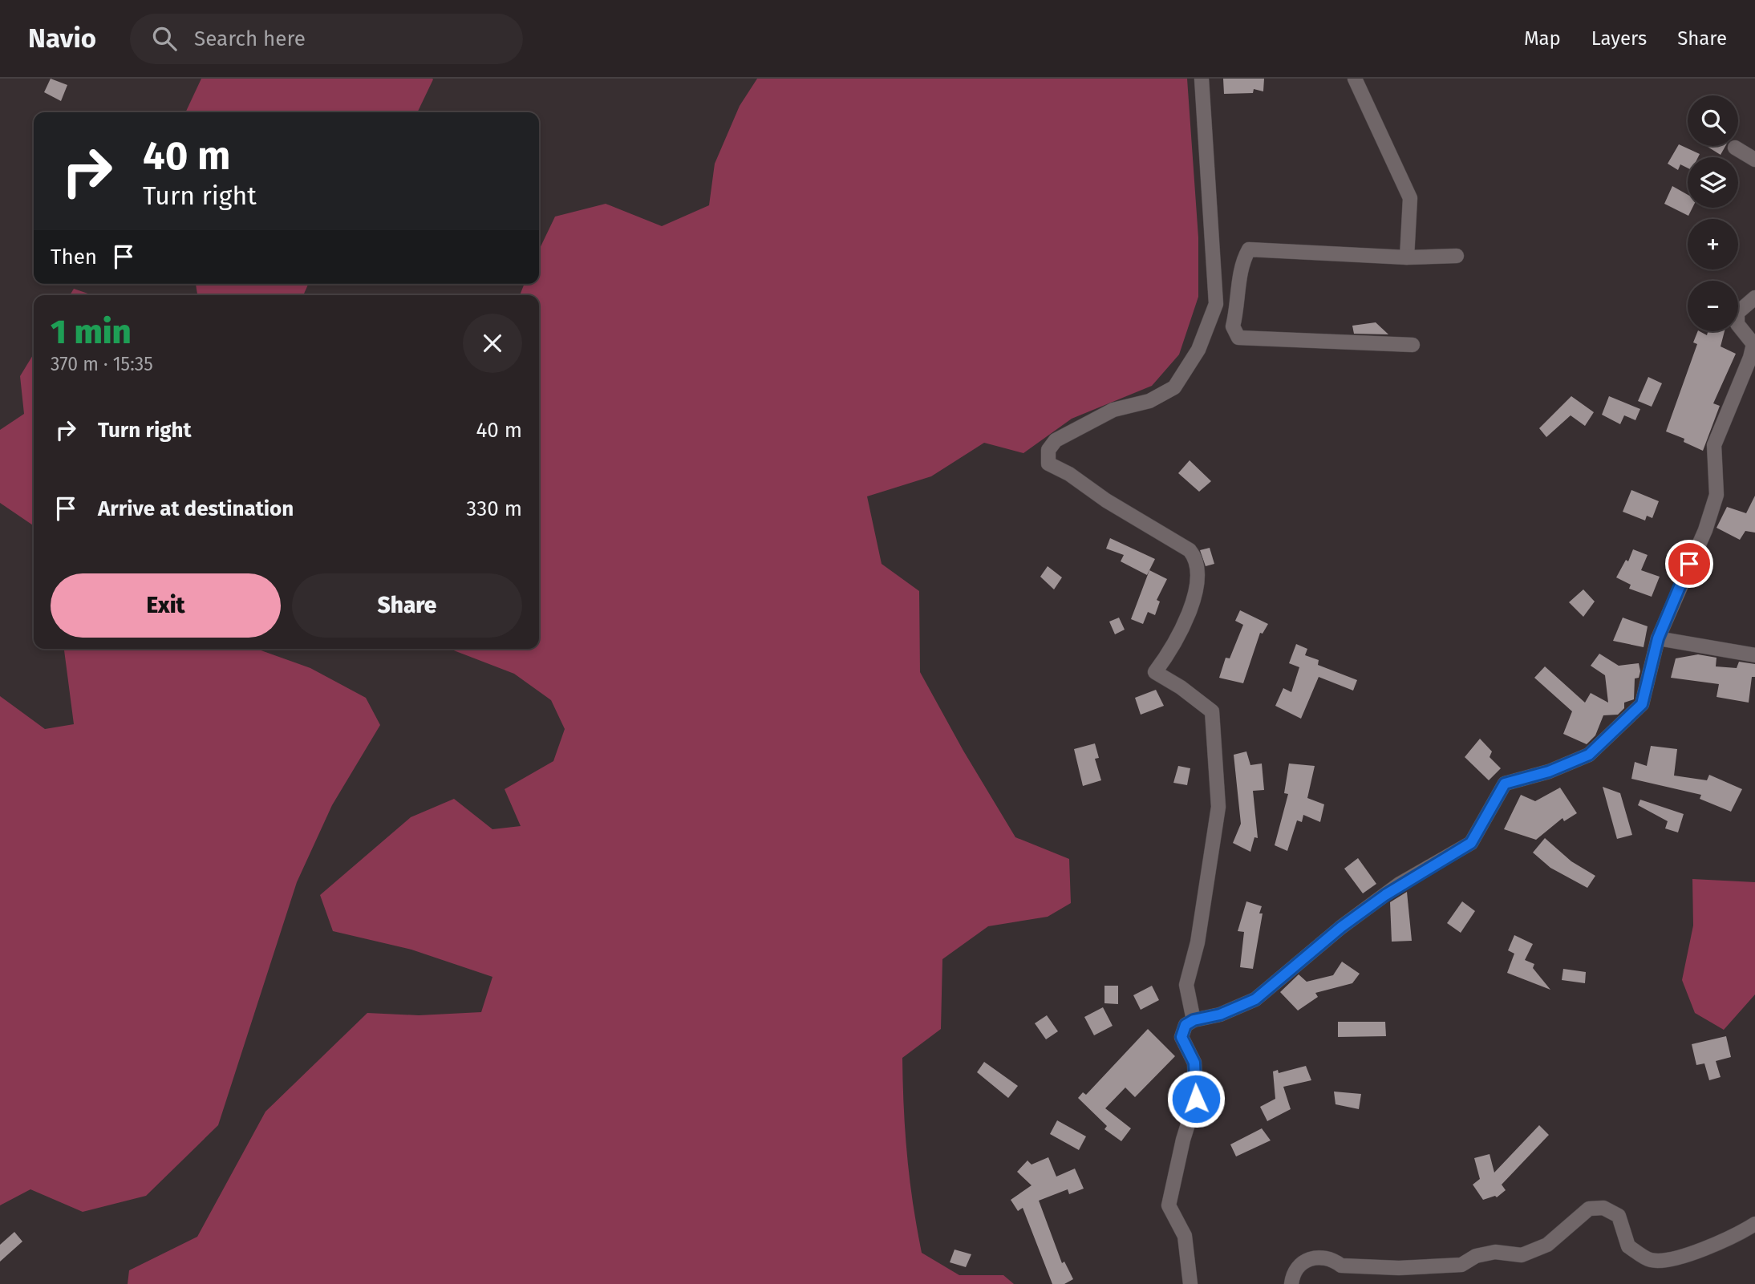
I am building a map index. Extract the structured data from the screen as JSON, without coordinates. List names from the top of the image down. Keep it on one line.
{"page":{"header":"Navio","search":"Search here","nav":["Map","Layers","Share"],"map_buttons":["+","−"],"turn":["40 m","Turn right"],"then":"Then","heading":["1 min","370 m · 15:35"],"list":[{"name":"Turn right","value":"40 m"},{"name":"Arrive at destination","value":"330 m"}],"buttons":["Exit","Share"]}}
